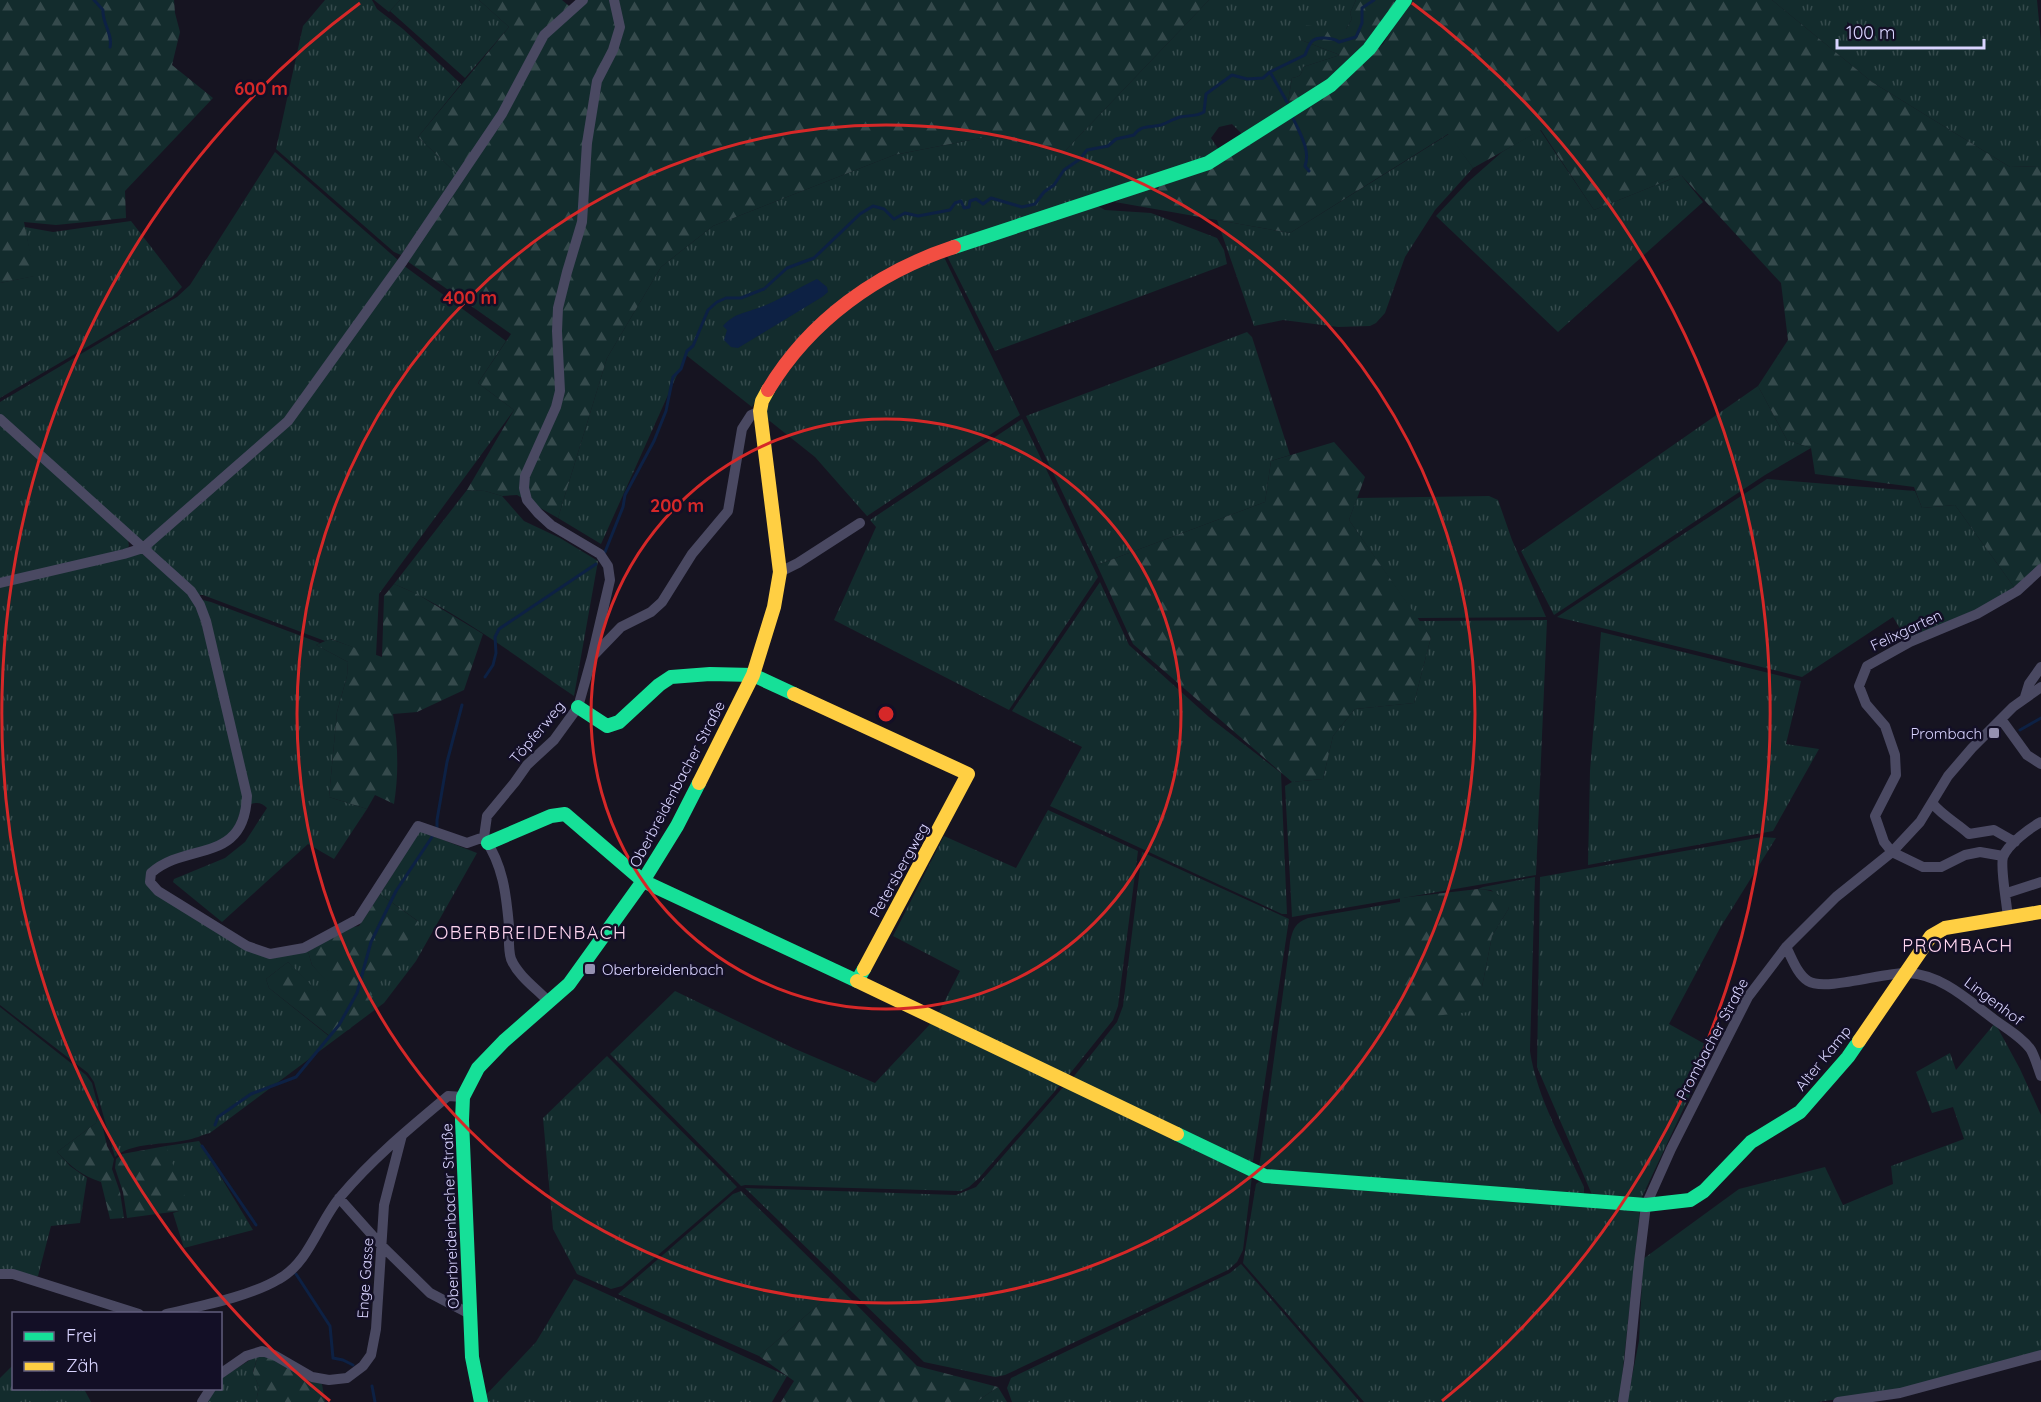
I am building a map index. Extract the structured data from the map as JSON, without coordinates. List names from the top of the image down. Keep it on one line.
{"streets":{"street":["Felixgarten","Töpferweg","Oberbreidenbacher Straße","Petersbergweg","Lingenhof","Prombacher Straße","Alter Kamp","Enge Gasse"]},"crossings":[["Felixgarten","Prombacher Straße"],["Töpferweg","Oberbreidenbacher Straße"],["Oberbreidenbacher Straße","Petersbergweg"],["Petersbergweg","Alter Kamp"],["Lingenhof","Prombacher Straße"],["Lingenhof","Alter Kamp"],["Prombacher Straße","Alter Kamp"]],"districts":["OBERBREIDENBACH","PROMBACH"],"places":{"transit":["Prombach","Oberbreidenbach"]},"legend":["Frei","Zäh"],"scale_bar":"100 m","rings":["600 m","400 m","200 m"]}
